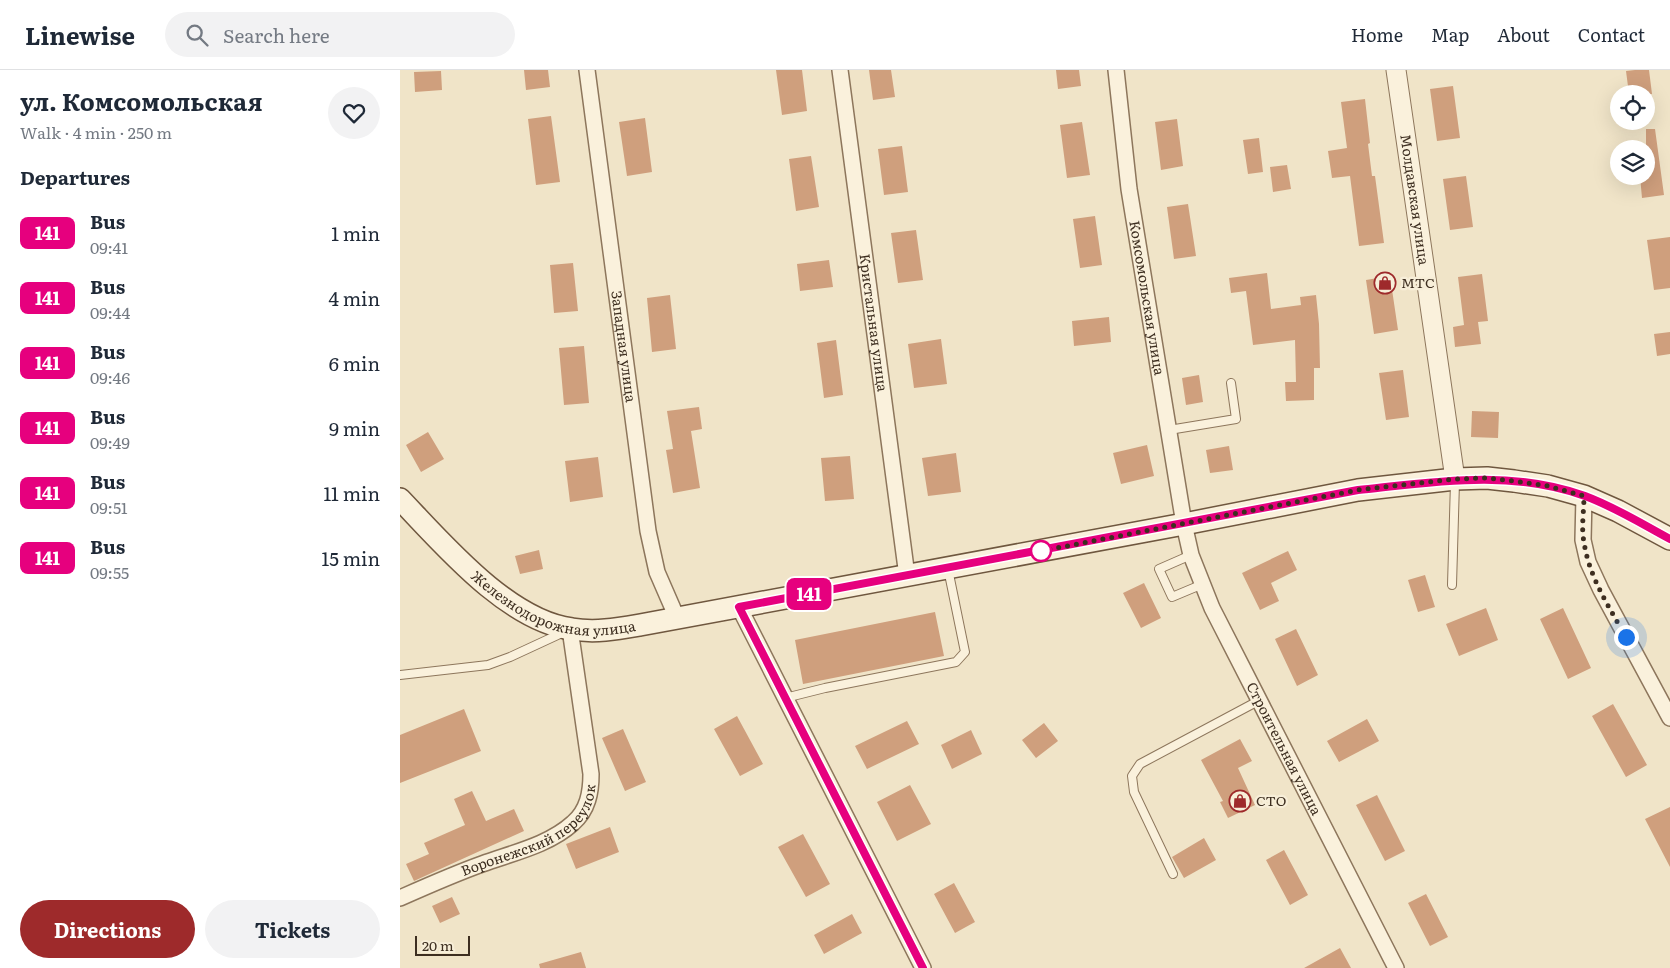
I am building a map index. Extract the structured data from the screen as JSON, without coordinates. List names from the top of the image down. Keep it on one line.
{"streets":{"main road":["Железнодорожная улица"],"street":["Молдавская улица","Комсомольская улица","Кристальная улица","Западная улица","Строительная улица","Воронежский переулок"]},"crossings":[["Молдавская улица","Железнодорожная улица"],["Комсомольская улица","Железнодорожная улица"],["Комсомольская улица","Строительная улица"],["Кристальная улица","Железнодорожная улица"],["Западная улица","Железнодорожная улица"],["Железнодорожная улица","Строительная улица"],["Железнодорожная улица","Воронежский переулок"]],"places":{"shop":["МТС","СТО"]},"lines":["bus line 141"],"scale_bar":"20 m","page":{"header":"Linewise","search":"Search here","nav":["Home","Map","About","Contact"],"heading":[["ул. Комсомольская","Walk · 4 min · 250 m"],"Departures"],"on_map":"141","list":[{"mark":"141","name":"Bus","note":"09:41","value":"1 min"},{"mark":"141","name":"Bus","note":"09:44","value":"4 min"},{"mark":"141","name":"Bus","note":"09:46","value":"6 min"},{"mark":"141","name":"Bus","note":"09:49","value":"9 min"},{"mark":"141","name":"Bus","note":"09:51","value":"11 min"},{"mark":"141","name":"Bus","note":"09:55","value":"15 min"}],"buttons":["Directions","Tickets"],"scale":"20 m"}}
